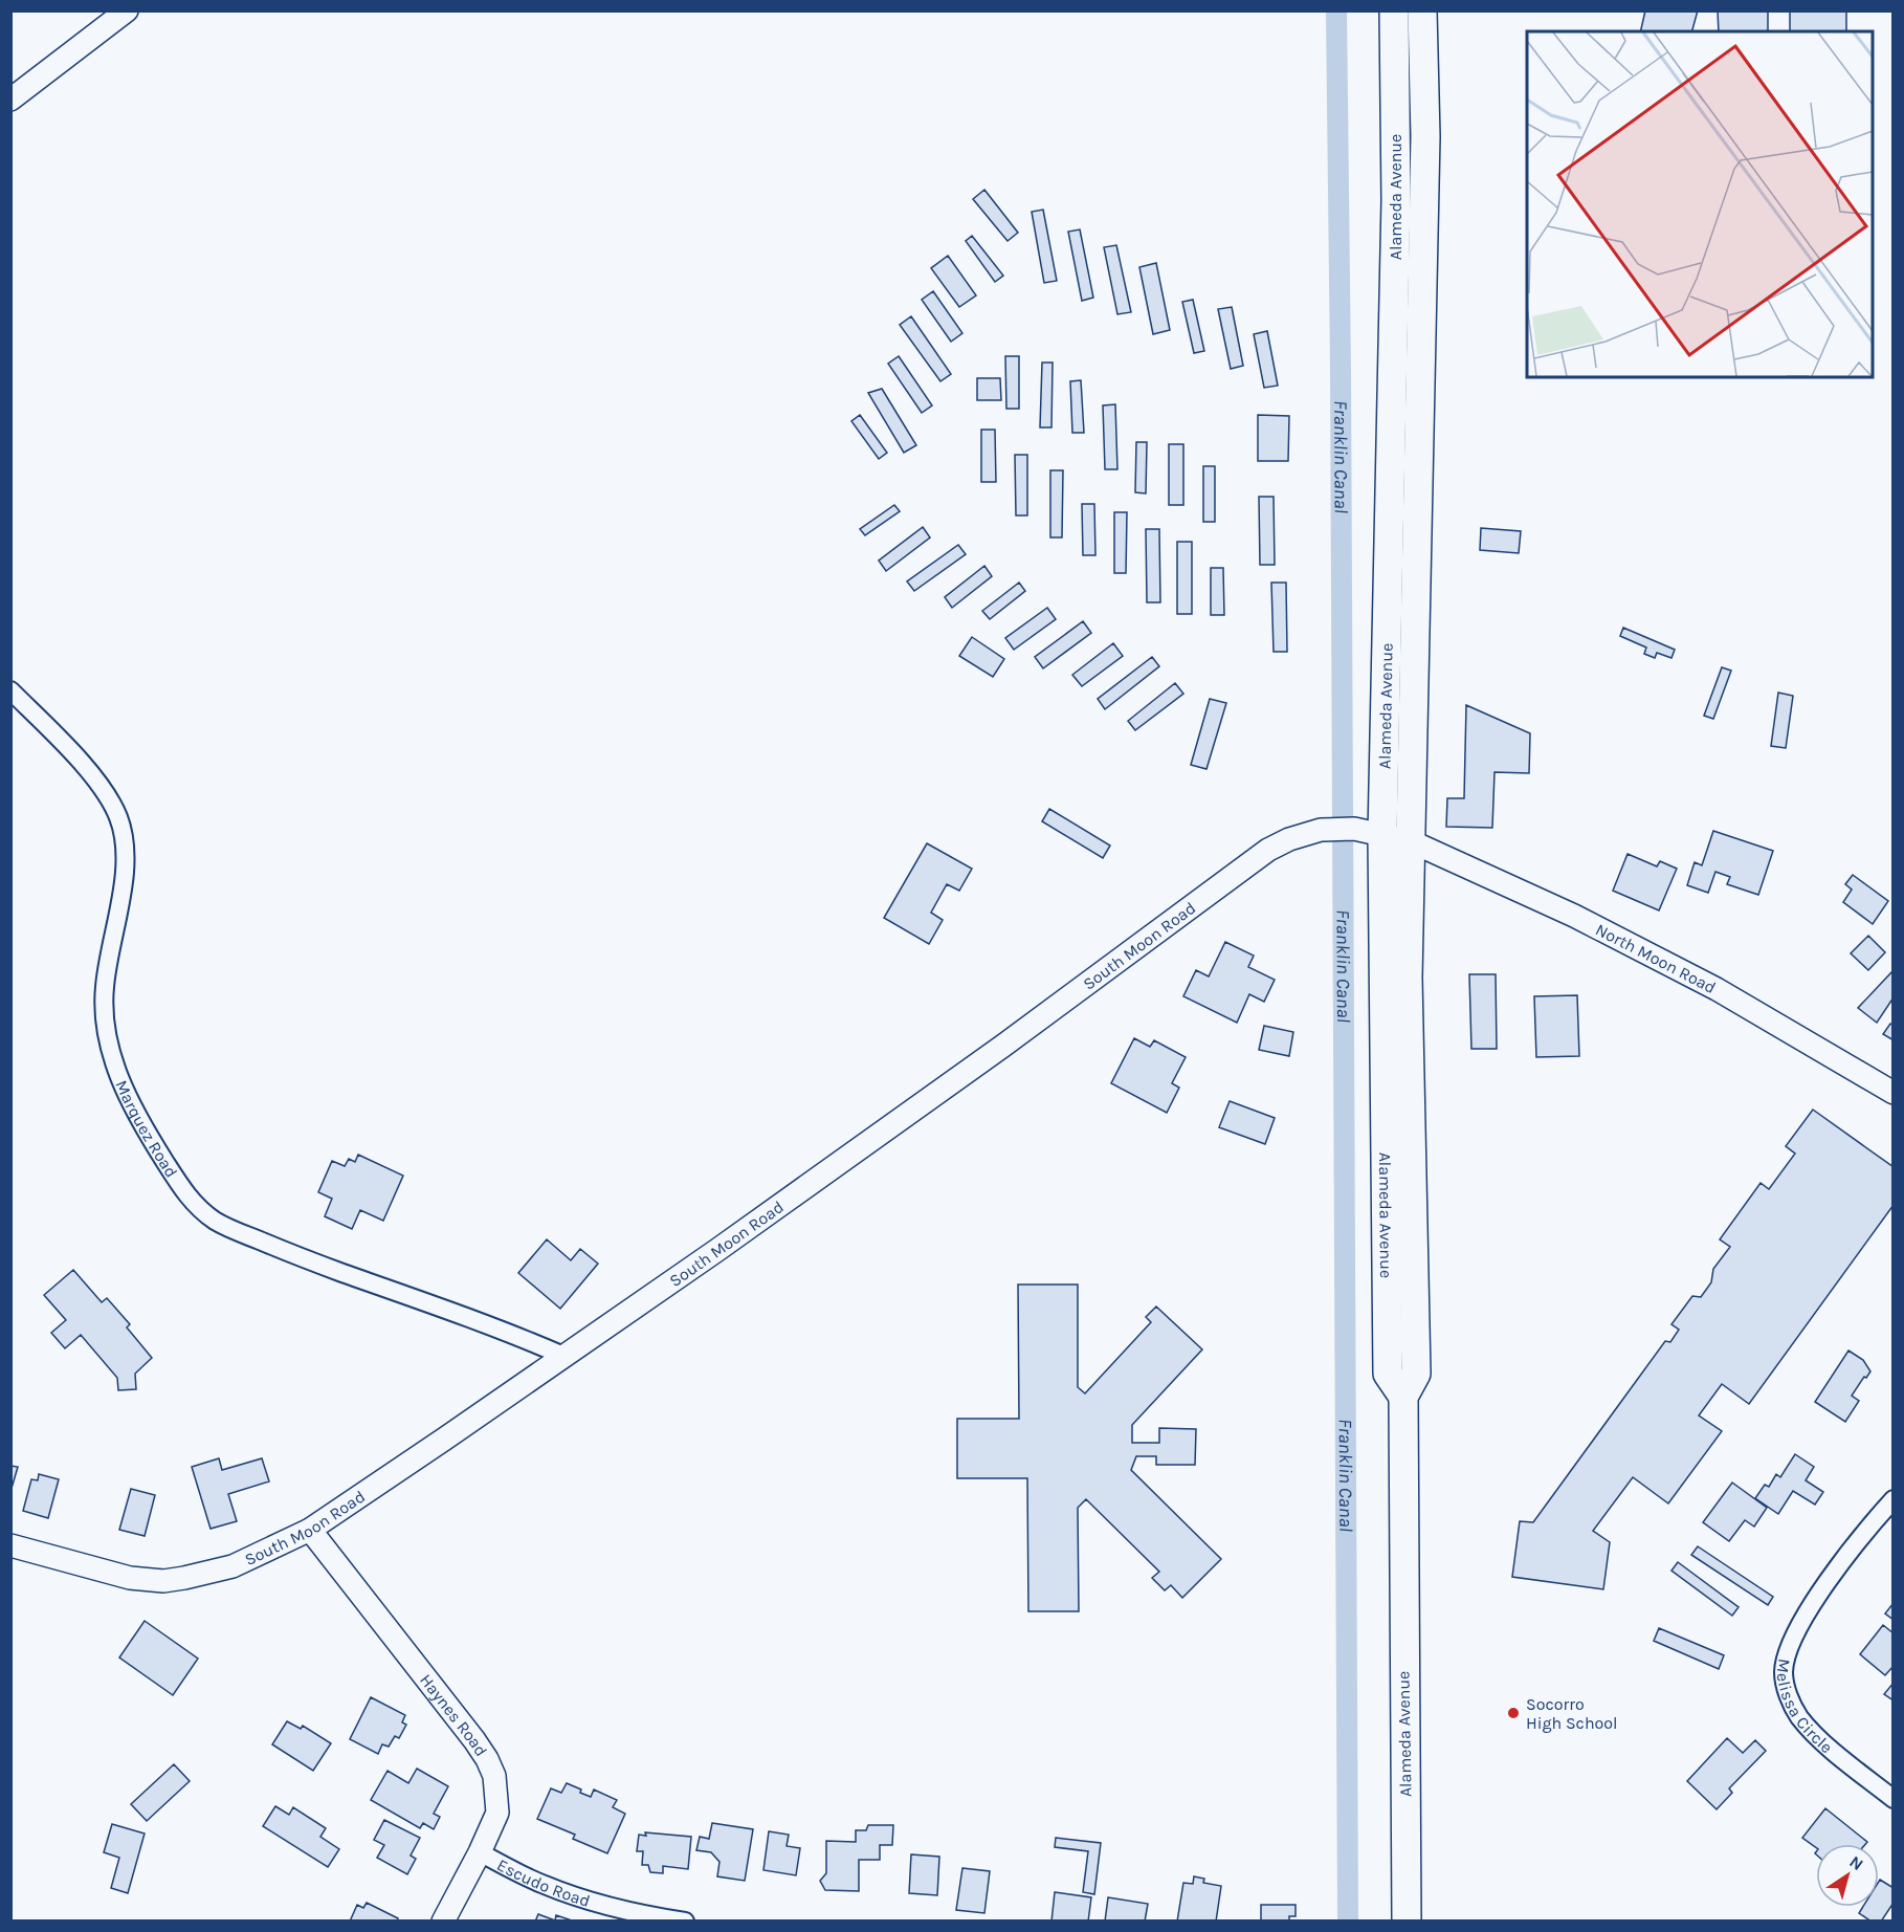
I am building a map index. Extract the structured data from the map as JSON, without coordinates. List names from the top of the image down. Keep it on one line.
{"streets":{"main road":["Alameda Avenue"],"street":["South Moon Road","North Moon Road","Marquez Road","Melissa Circle","Haynes Road","Escudo Road"]},"crossings":[["Alameda Avenue","South Moon Road"],["Alameda Avenue","North Moon Road"],["South Moon Road","North Moon Road"],["South Moon Road","Marquez Road"],["South Moon Road","Haynes Road"],["Haynes Road","Escudo Road"]],"water":["Franklin Canal"],"places":["Socorro High School"],"north":"top right"}
